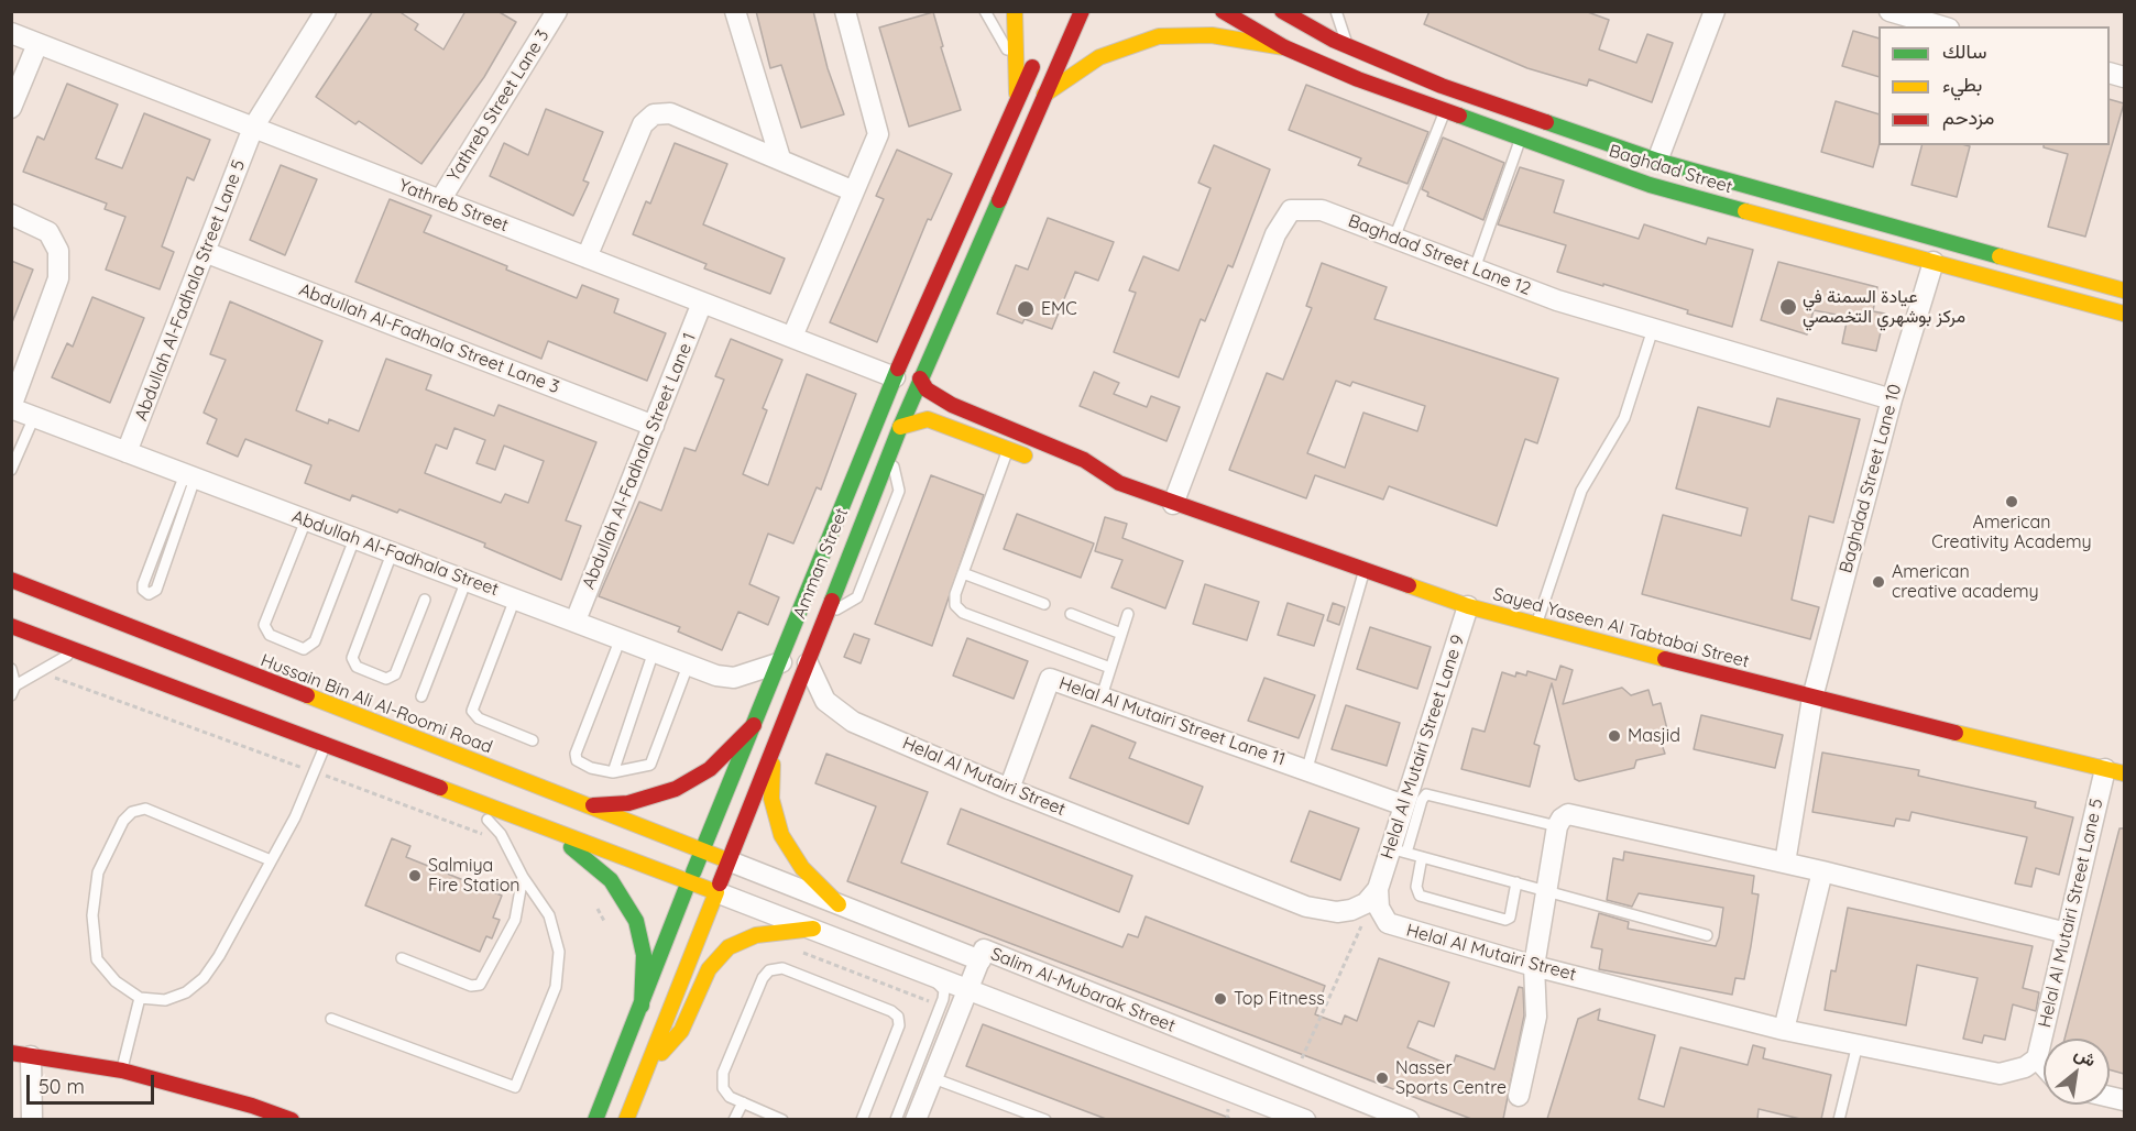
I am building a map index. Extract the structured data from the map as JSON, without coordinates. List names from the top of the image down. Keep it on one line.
{"streets":{"main road":["Baghdad Street","Amman Street","Sayed Yaseen Al Tabtabai Street","Hussain Bin Ali Al-Roomi Road"],"street":["Yathreb Street Lane 3","Yathreb Street","Baghdad Street Lane 12","Abdullah Al-Fadhala Street Lane 5","Abdullah Al-Fadhala Street Lane 3","Abdullah Al-Fadhala Street Lane 1","Baghdad Street Lane 10","Abdullah Al-Fadhala Street","Helal Al Mutairi Street Lane 11","Helal Al Mutairi Street Lane 9","Helal Al Mutairi Street","Helal Al Mutairi Street Lane 5","Salim Al-Mubarak Street"]},"crossings":[["Yathreb Street Lane 3","Yathreb Street"],["Baghdad Street","Baghdad Street Lane 10"],["Yathreb Street","Abdullah Al-Fadhala Street Lane 5"],["Yathreb Street","Abdullah Al-Fadhala Street Lane 1"],["Yathreb Street","Amman Street"],["Baghdad Street Lane 12","Baghdad Street Lane 10"],["Baghdad Street Lane 12","Sayed Yaseen Al Tabtabai Street"],["Abdullah Al-Fadhala Street Lane 5","Abdullah Al-Fadhala Street Lane 3"],["Abdullah Al-Fadhala Street Lane 5","Abdullah Al-Fadhala Street"],["Abdullah Al-Fadhala Street Lane 3","Abdullah Al-Fadhala Street Lane 1"],["Abdullah Al-Fadhala Street Lane 1","Abdullah Al-Fadhala Street"],["Baghdad Street Lane 10","Sayed Yaseen Al Tabtabai Street"],["Abdullah Al-Fadhala Street","Amman Street"],["Amman Street","Sayed Yaseen Al Tabtabai Street"],["Amman Street","Hussain Bin Ali Al-Roomi Road"],["Amman Street","Helal Al Mutairi Street"],["Amman Street","Salim Al-Mubarak Street"],["Sayed Yaseen Al Tabtabai Street","Helal Al Mutairi Street Lane 9"],["Sayed Yaseen Al Tabtabai Street","Helal Al Mutairi Street Lane 5"],["Hussain Bin Ali Al-Roomi Road","Salim Al-Mubarak Street"],["Helal Al Mutairi Street Lane 11","Helal Al Mutairi Street Lane 9"],["Helal Al Mutairi Street Lane 11","Helal Al Mutairi Street"],["Helal Al Mutairi Street Lane 9","Helal Al Mutairi Street"],["Helal Al Mutairi Street","Helal Al Mutairi Street Lane 5"]],"places":["عيادة السمنة في مركز بوشهري التخصصي","EMC","American Creativity Academy","American creative academy","Masjid","Salmiya Fire Station","Top Fitness","Nasser Sports Centre"],"legend":["سالك","بطيء","مزدحم"],"scale_bar":"50 m","north":"top right"}
